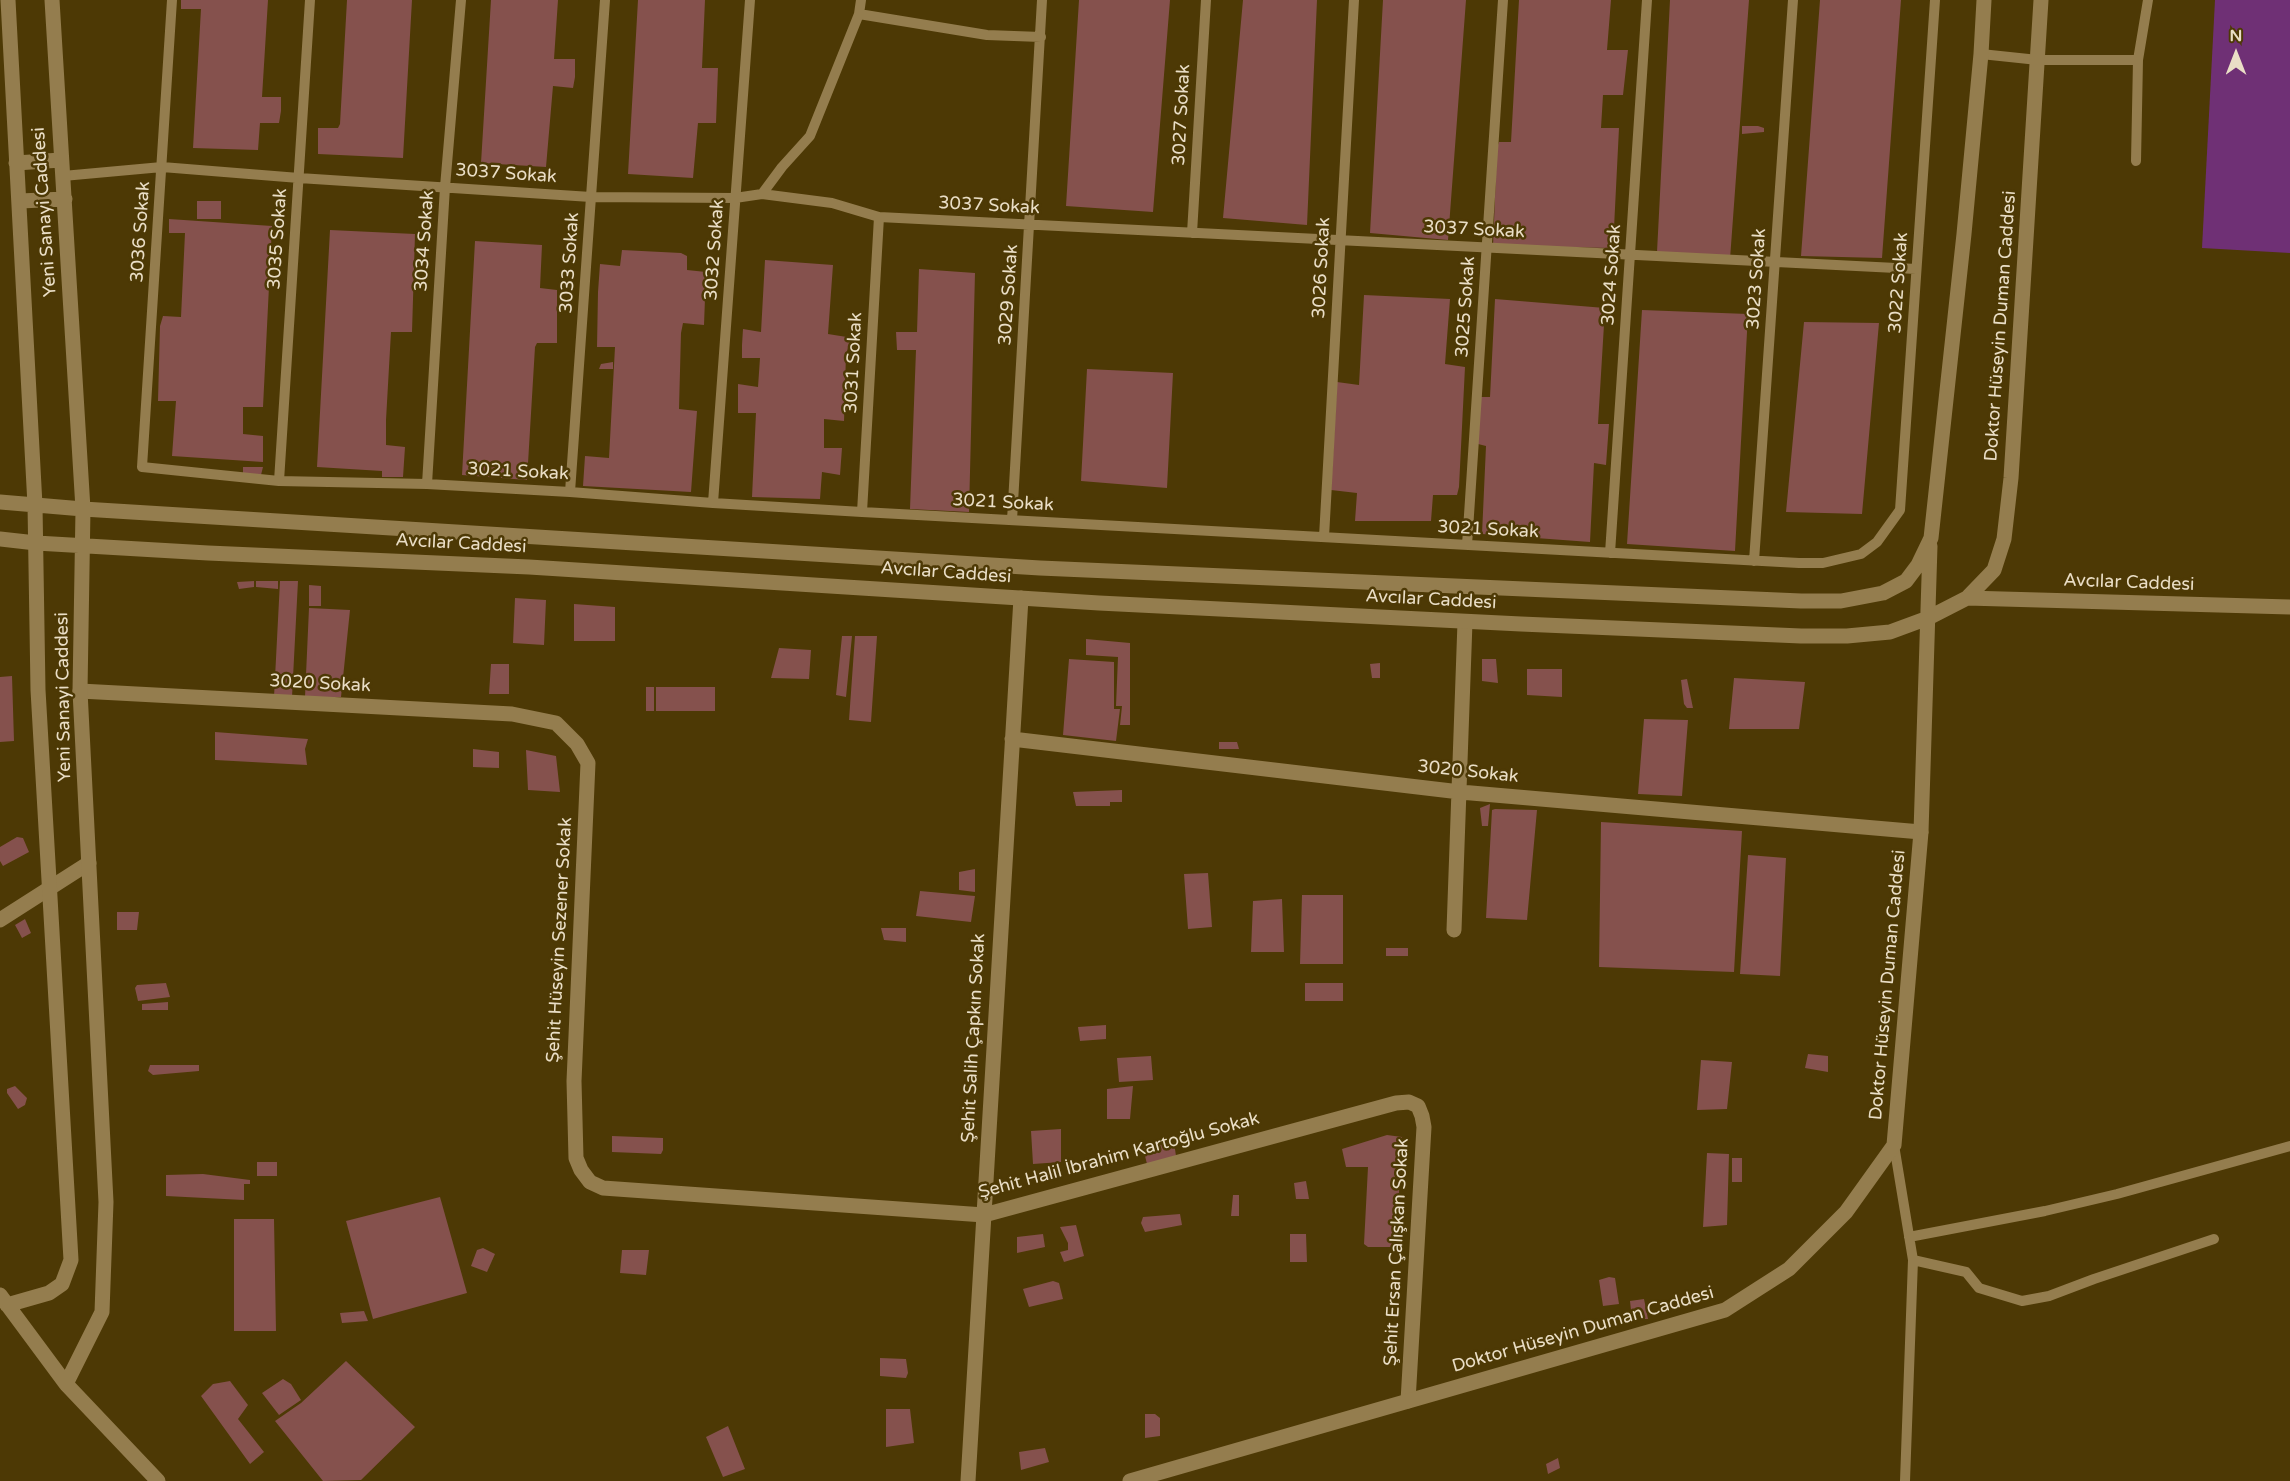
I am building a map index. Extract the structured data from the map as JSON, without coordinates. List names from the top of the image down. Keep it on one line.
{"streets":{"main road":["Yeni Sanayi Caddesi","Doktor Hüseyin Duman Caddesi","Avcılar Caddesi","3020 Sokak","Şehit Hüseyin Sezener Sokak","Şehit Salih Çapkın Sokak","Şehit Halil İbrahim Kartoğlu Sokak","Şehit Ersan Çalışkan Sokak"],"lane":["3027 Sokak","3037 Sokak","3036 Sokak","3035 Sokak","3034 Sokak","3032 Sokak","3033 Sokak","3026 Sokak","3024 Sokak","3023 Sokak","3022 Sokak","3029 Sokak","3025 Sokak","3031 Sokak","3021 Sokak"]},"crossings":[["3027 Sokak","3037 Sokak"],["3037 Sokak","Yeni Sanayi Caddesi"],["3037 Sokak","3036 Sokak"],["3037 Sokak","3035 Sokak"],["3037 Sokak","3034 Sokak"],["3037 Sokak","3032 Sokak"],["3037 Sokak","3033 Sokak"],["3037 Sokak","3026 Sokak"],["3037 Sokak","3024 Sokak"],["3037 Sokak","3023 Sokak"],["3037 Sokak","3022 Sokak"],["3037 Sokak","3029 Sokak"],["3037 Sokak","3025 Sokak"],["3037 Sokak","3031 Sokak"],["Yeni Sanayi Caddesi","Avcılar Caddesi"],["Yeni Sanayi Caddesi","3020 Sokak"],["3036 Sokak","3021 Sokak"],["3035 Sokak","3021 Sokak"],["3034 Sokak","3021 Sokak"],["3032 Sokak","3021 Sokak"],["3033 Sokak","3021 Sokak"],["3026 Sokak","3021 Sokak"],["3024 Sokak","3021 Sokak"],["3023 Sokak","3021 Sokak"],["3022 Sokak","3021 Sokak"],["3029 Sokak","3021 Sokak"],["3025 Sokak","3021 Sokak"],["Doktor Hüseyin Duman Caddesi","Avcılar Caddesi"],["Doktor Hüseyin Duman Caddesi","3020 Sokak"],["Doktor Hüseyin Duman Caddesi","Şehit Ersan Çalışkan Sokak"],["3031 Sokak","3021 Sokak"],["Avcılar Caddesi","Şehit Salih Çapkın Sokak"],["3020 Sokak","Şehit Hüseyin Sezener Sokak"],["3020 Sokak","Şehit Salih Çapkın Sokak"],["Şehit Hüseyin Sezener Sokak","Şehit Halil İbrahim Kartoğlu Sokak"],["Şehit Salih Çapkın Sokak","Şehit Halil İbrahim Kartoğlu Sokak"],["Şehit Halil İbrahim Kartoğlu Sokak","Şehit Ersan Çalışkan Sokak"]],"north":"top"}
